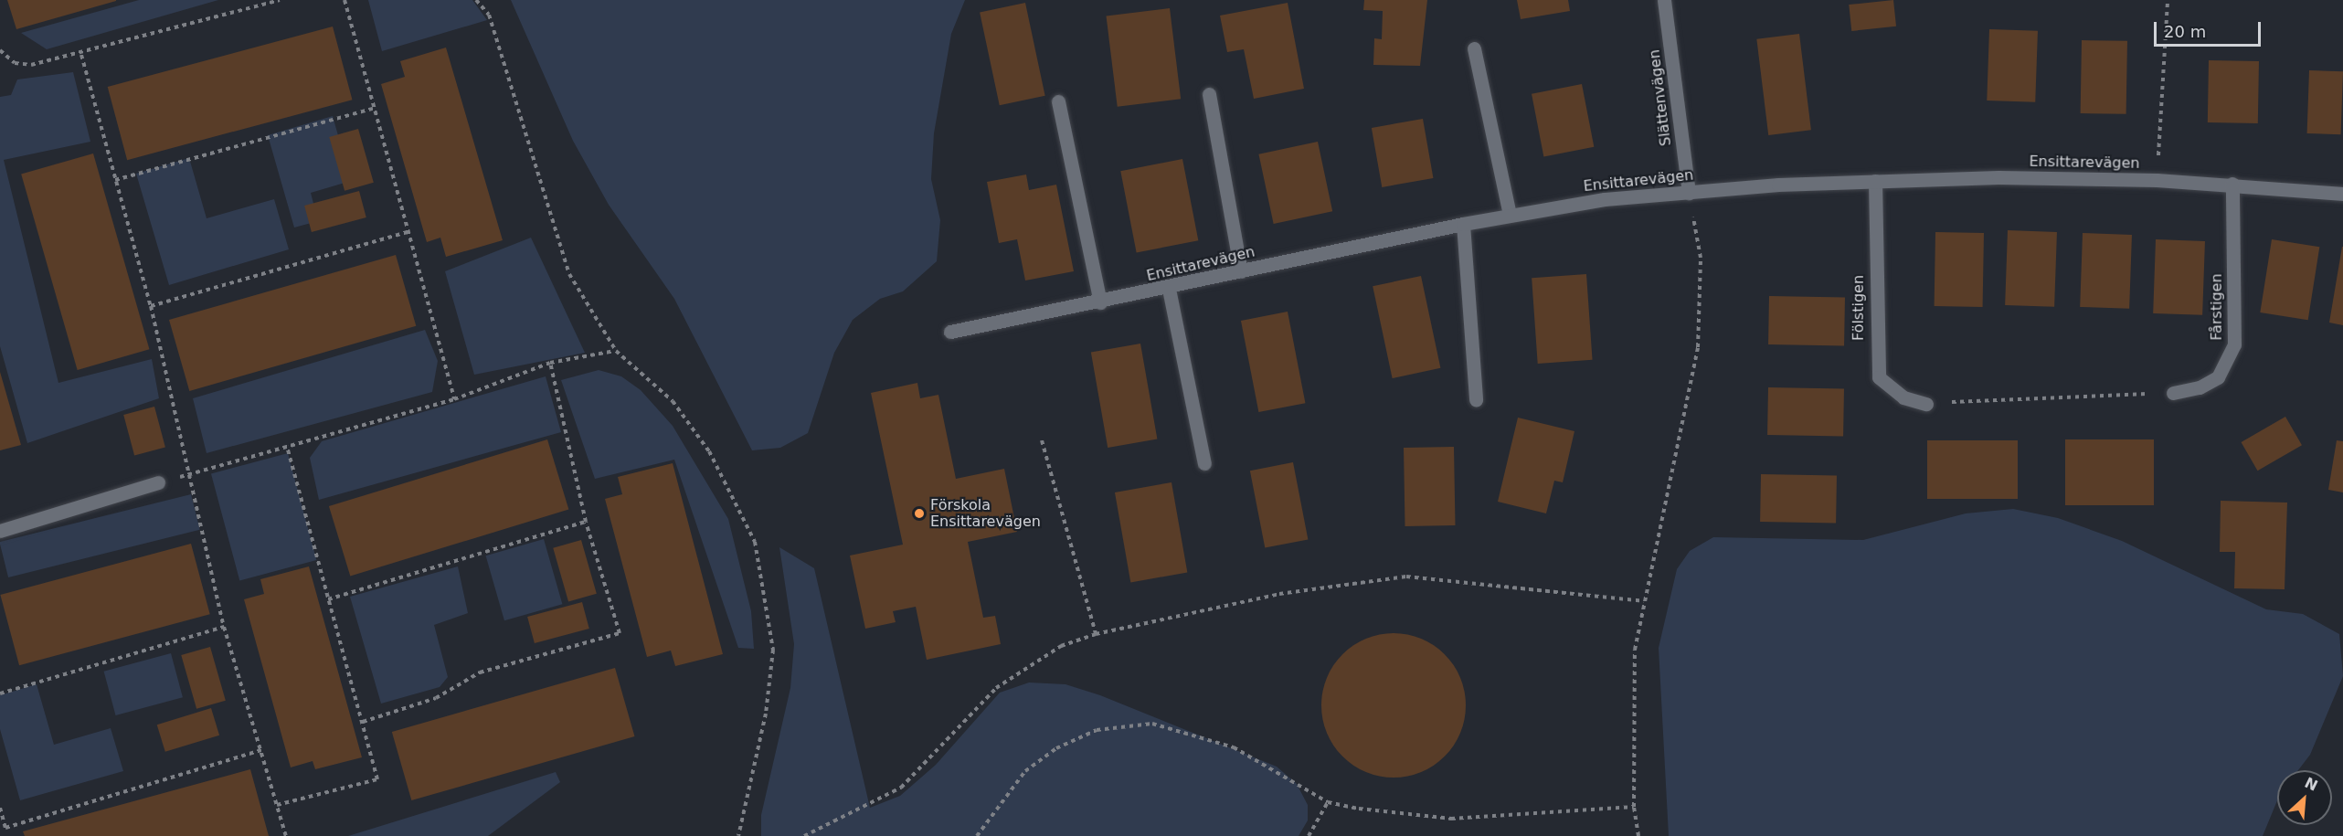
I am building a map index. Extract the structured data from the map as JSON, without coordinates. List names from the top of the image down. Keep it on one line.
{"streets":{"street":["Slättenvägen","Ensittarevägen","Fårstigen","Fölstigen"]},"crossings":[["Slättenvägen","Ensittarevägen"],["Ensittarevägen","Fårstigen"],["Ensittarevägen","Fölstigen"]],"places":["Förskola Ensittarevägen"],"scale_bar":"20 m","north":"top right"}
